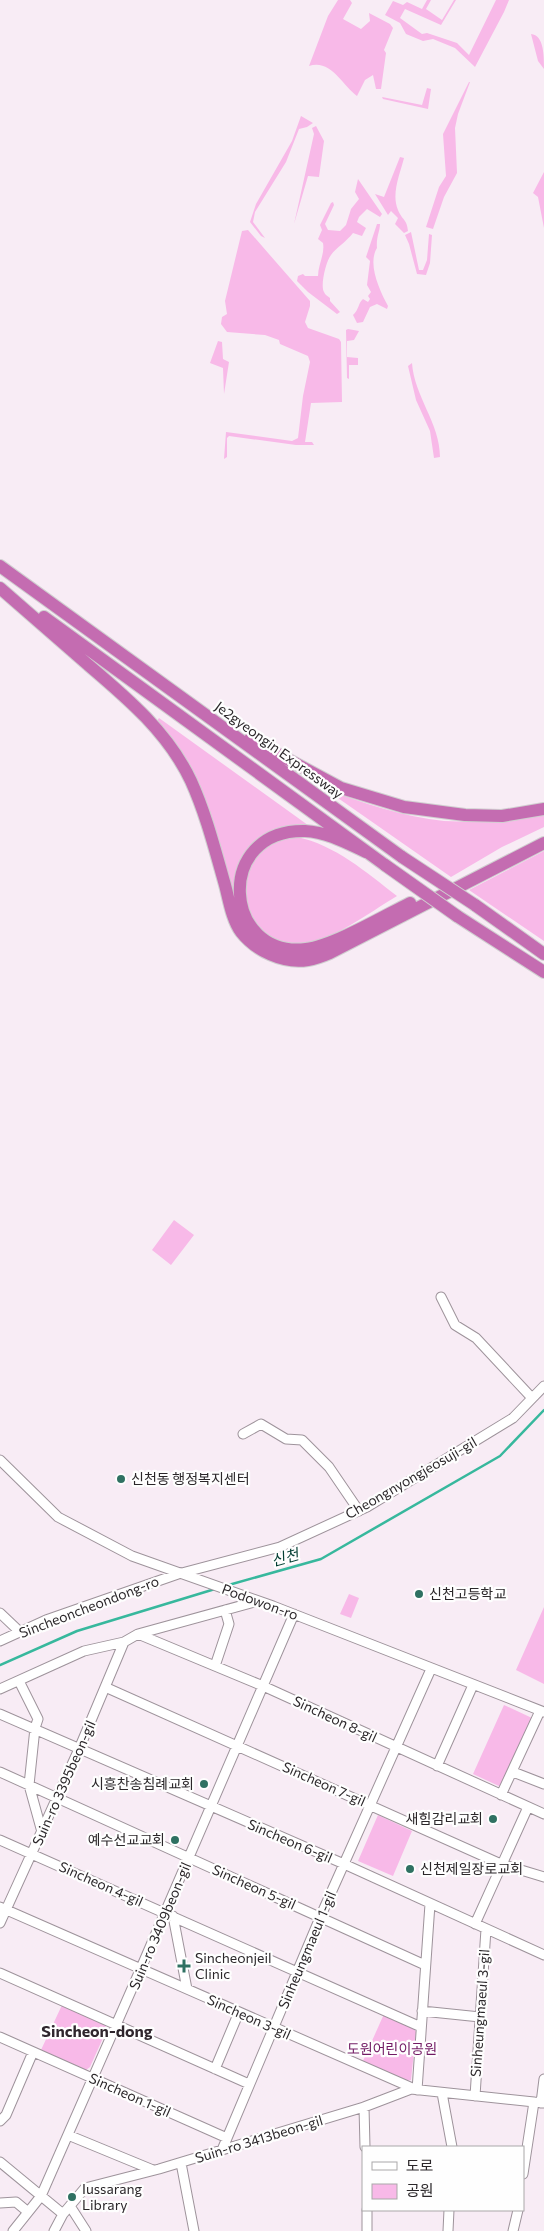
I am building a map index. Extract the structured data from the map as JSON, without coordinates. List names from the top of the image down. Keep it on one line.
{"streets":{"highway":["Je2gyeongin Expressway"],"street":["Cheongnyongjeosuji-gil","Podowon-ro","Sincheoncheondong-ro","Sincheon 8-gil","Suin-ro 3395beon-gil","Sincheon 7-gil","Sincheon 6-gil","Sincheon 4-gil","Sincheon 5-gil","Suin-ro 3409beon-gil","Sinheungmaeul 1-gil","Sinheungmaeul 3-gil","Sincheon 3-gil","Sincheon 1-gil","Suin-ro 3413beon-gil"]},"crossings":[["Cheongnyongjeosuji-gil","Podowon-ro"],["Cheongnyongjeosuji-gil","Sincheoncheondong-ro"],["Podowon-ro","Sincheoncheondong-ro"],["Podowon-ro","Sincheon 8-gil"],["Podowon-ro","Suin-ro 3409beon-gil"],["Podowon-ro","Sinheungmaeul 1-gil"],["Sincheon 8-gil","Suin-ro 3409beon-gil"],["Sincheon 8-gil","Sinheungmaeul 1-gil"],["Suin-ro 3395beon-gil","Sincheon 7-gil"],["Suin-ro 3395beon-gil","Sincheon 6-gil"],["Suin-ro 3395beon-gil","Sincheon 4-gil"],["Suin-ro 3395beon-gil","Sincheon 5-gil"],["Suin-ro 3395beon-gil","Sincheon 3-gil"],["Sincheon 7-gil","Suin-ro 3409beon-gil"],["Sincheon 7-gil","Sinheungmaeul 1-gil"],["Sincheon 6-gil","Suin-ro 3409beon-gil"],["Sincheon 6-gil","Sinheungmaeul 1-gil"],["Sincheon 6-gil","Sinheungmaeul 3-gil"],["Sincheon 4-gil","Suin-ro 3409beon-gil"],["Sincheon 4-gil","Sinheungmaeul 1-gil"],["Sincheon 5-gil","Suin-ro 3409beon-gil"],["Sincheon 5-gil","Sinheungmaeul 1-gil"],["Suin-ro 3409beon-gil","Sincheon 3-gil"],["Suin-ro 3409beon-gil","Sincheon 1-gil"],["Sinheungmaeul 1-gil","Sincheon 3-gil"],["Sinheungmaeul 1-gil","Sincheon 1-gil"],["Sinheungmaeul 1-gil","Suin-ro 3413beon-gil"],["Sinheungmaeul 3-gil","Suin-ro 3413beon-gil"],["Sincheon 3-gil","Suin-ro 3413beon-gil"]],"districts":["Sincheon-dong"],"water":["신천"],"parks":["도원어린이공원"],"places":{"other":["신천동 행정복지센터","신천고등학교","시흥찬송침례교회","새힘감리교회","예수선교교회","신천제일장로교회","Iussarang Library"],"health":["Sincheonjeil Clinic"]},"legend":["도로","공원"]}
